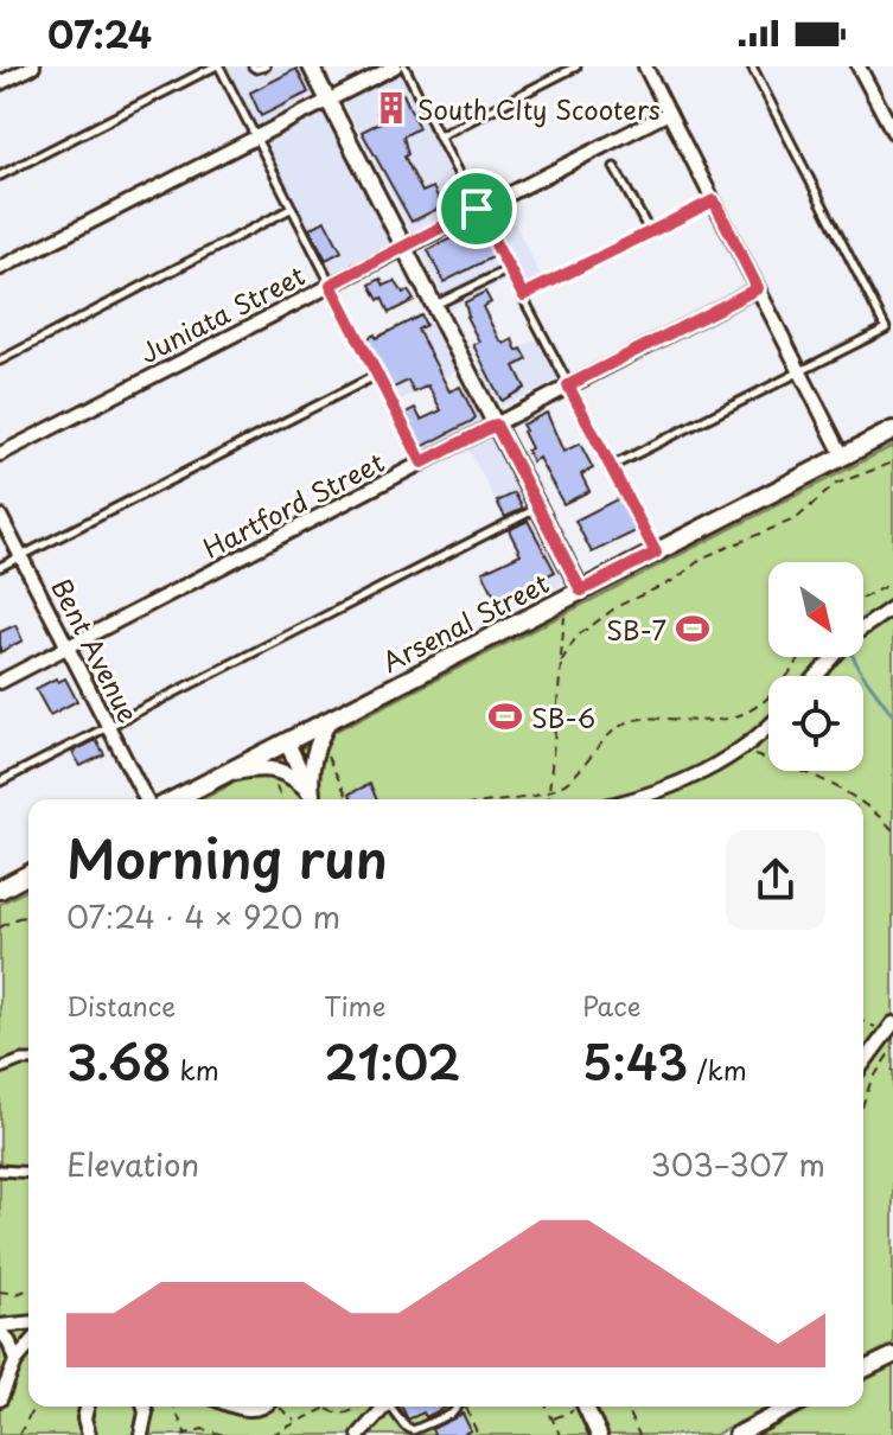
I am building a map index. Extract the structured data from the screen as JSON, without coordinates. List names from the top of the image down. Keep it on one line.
{"streets":{"main road":["Arsenal Street"],"street":["Juniata Street","Hartford Street","Bent Avenue"]},"crossings":[["Hartford Street","Bent Avenue"]],"places":{"building":["South CIty Scooters"],"sports":["SB-7","SB-6"]},"north":"bottom right","page":{"status":"07:24","heading":["Morning run","07:24 · 4 × 920 m"],"stats":[["Distance","3.68 km"],["Time","21:02"],["Pace","5:43 /km"]],"chart":["Elevation","303–307 m"]}}
